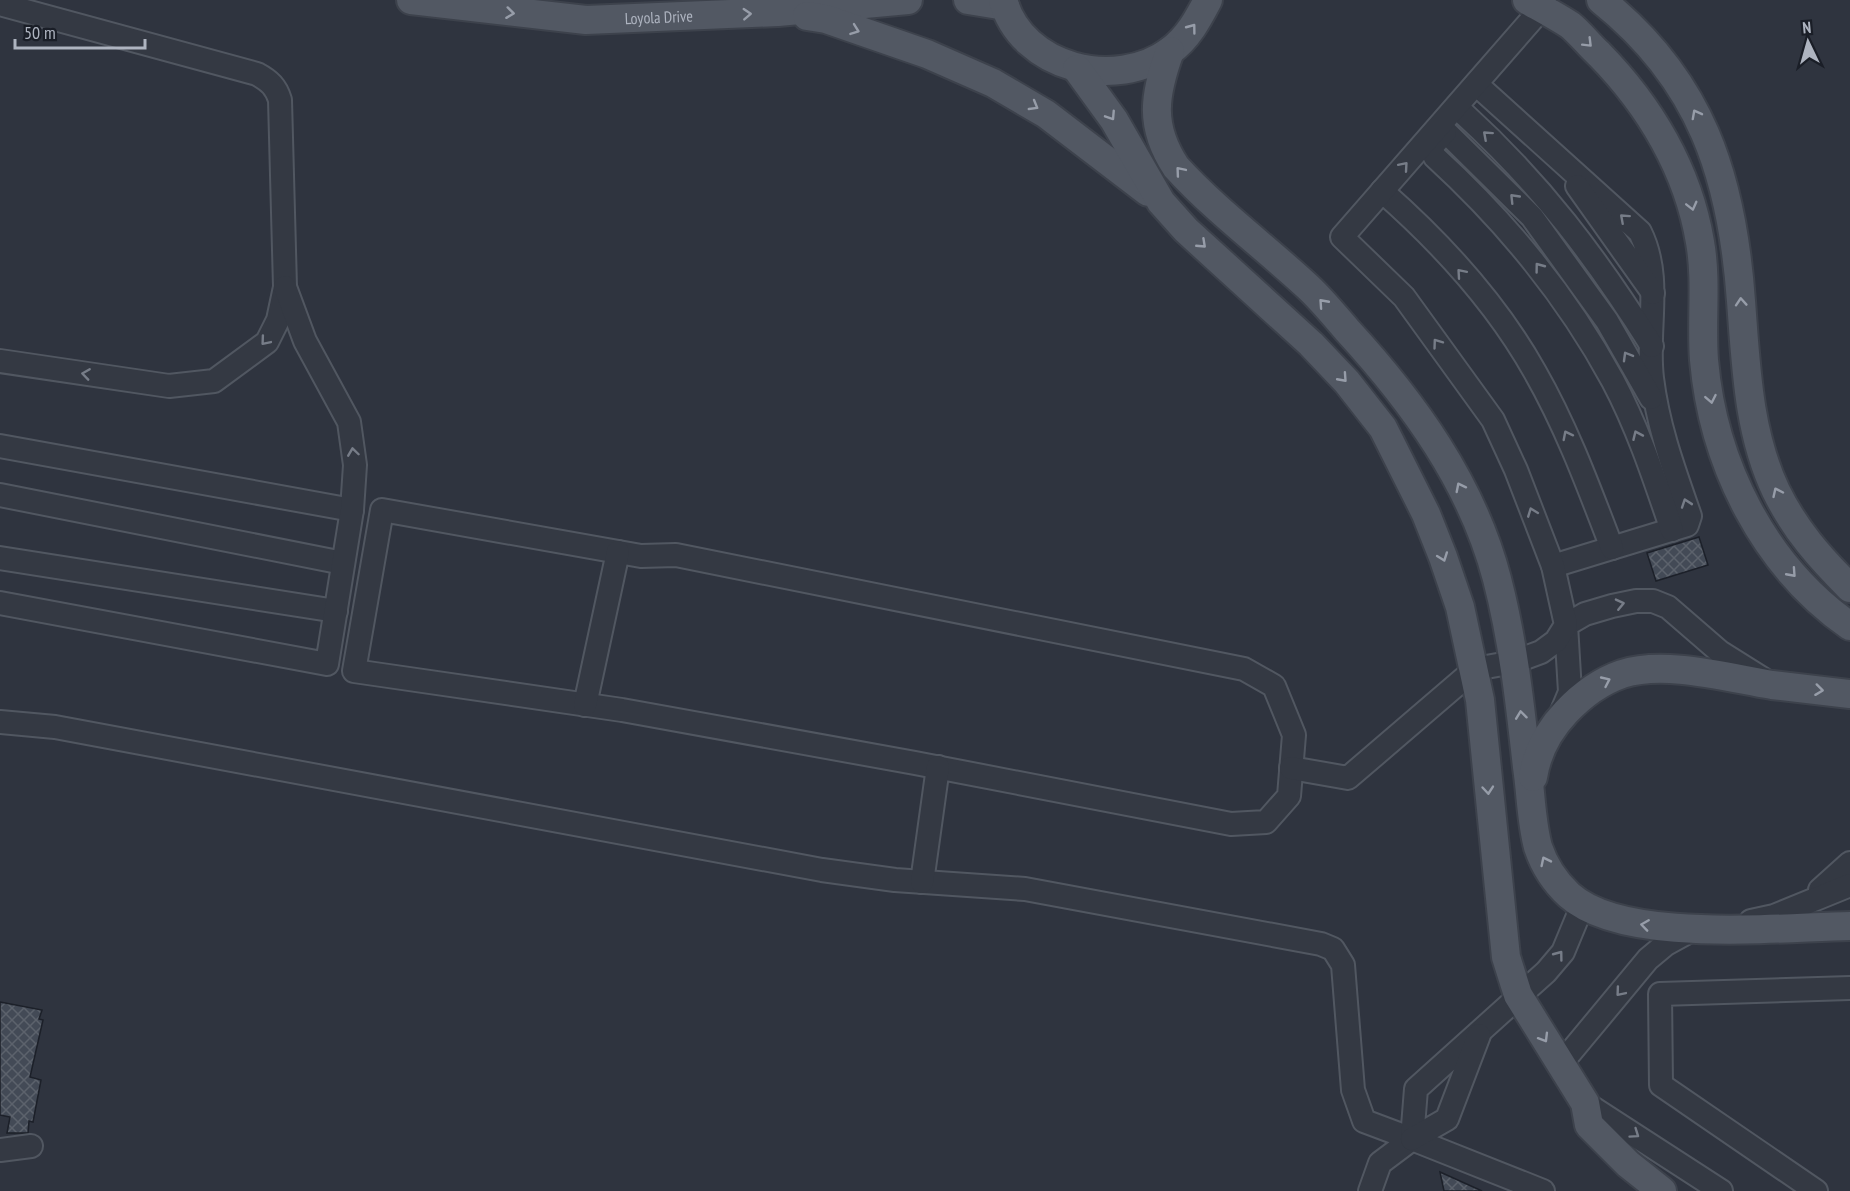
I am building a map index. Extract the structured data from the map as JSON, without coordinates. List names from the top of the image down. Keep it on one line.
{"streets":{"main road":["Loyola Drive"]},"one_way":["Loyola Drive"],"scale_bar":"50 m","north":"top"}
